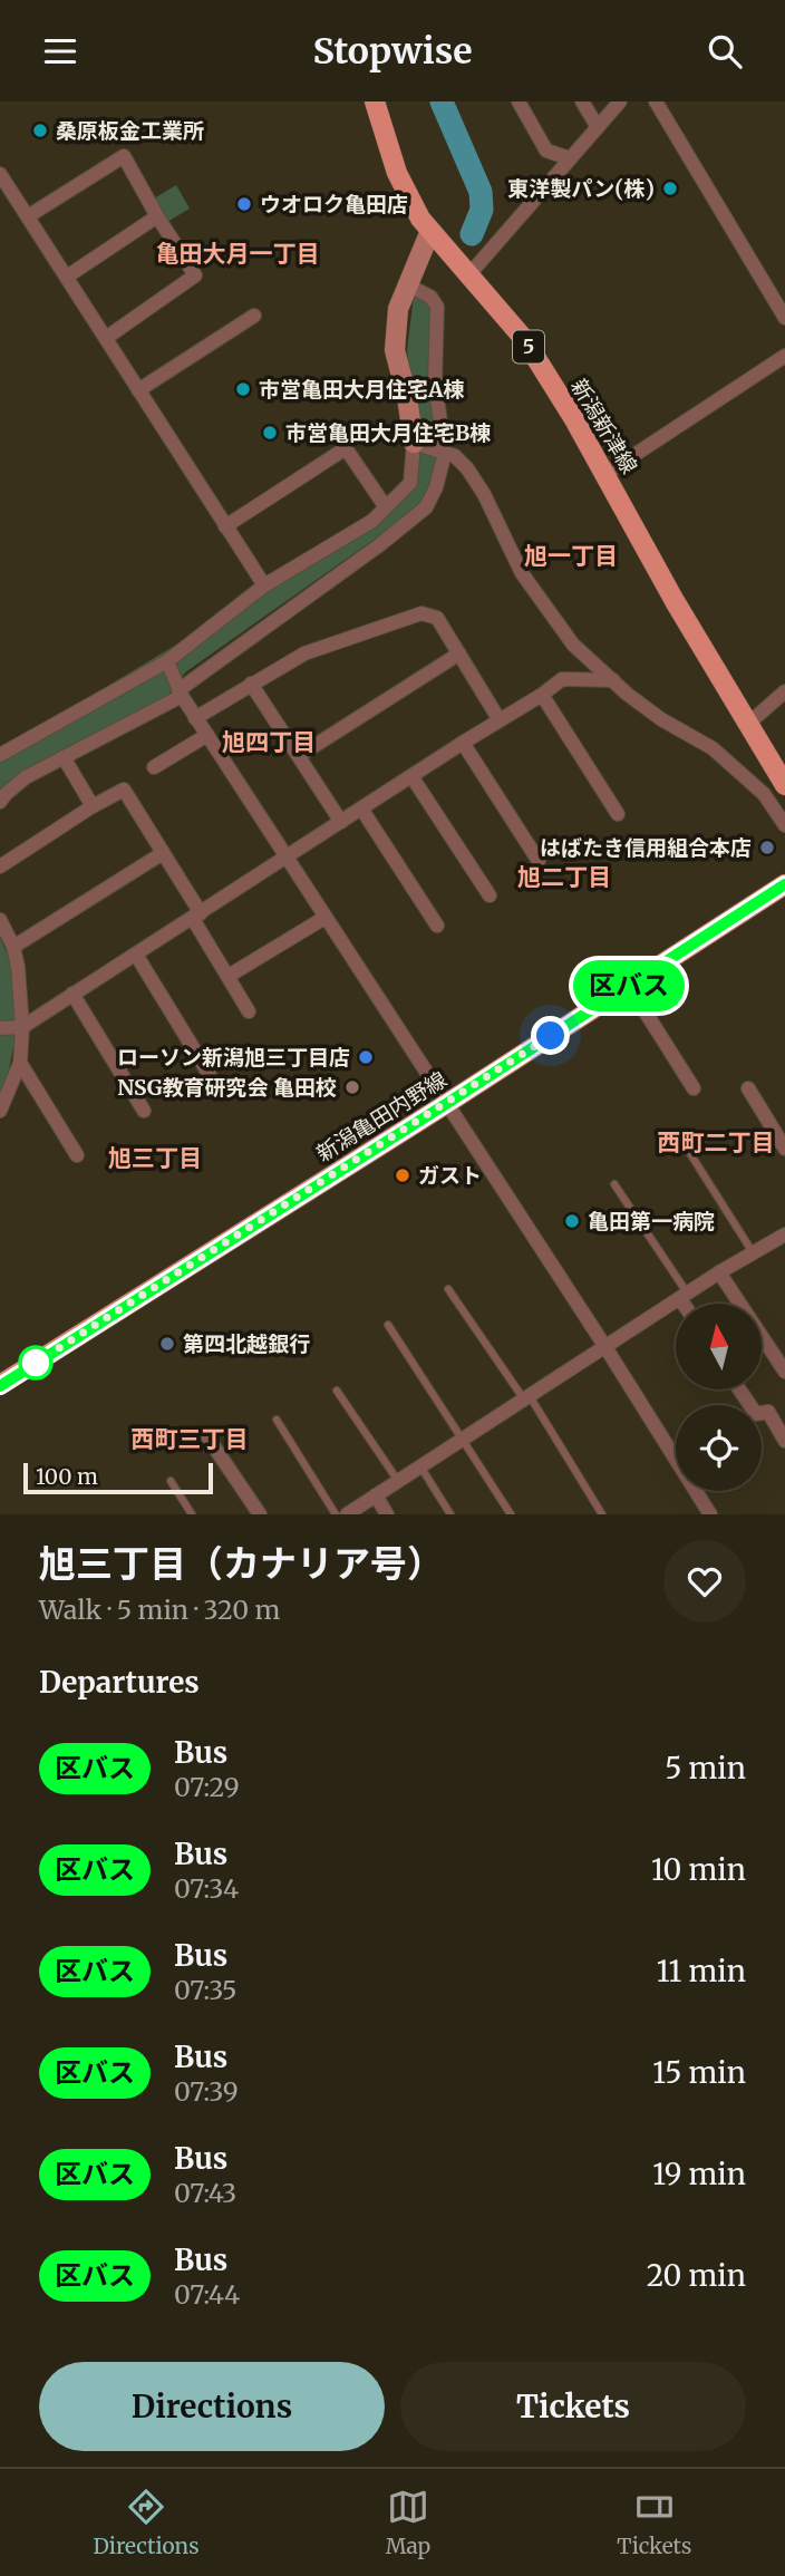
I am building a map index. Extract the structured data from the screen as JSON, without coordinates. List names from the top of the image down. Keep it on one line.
{"streets":{"main road":["5","新潟新津線","新潟亀田内野線"]},"districts":["亀田大月一丁目","旭一丁目","旭四丁目","旭二丁目","西町二丁目","旭三丁目","西町三丁目"],"places":["桑原板金工業所","東洋製パン(株)","ウオロク亀田店","市営亀田大月住宅A棟","市営亀田大月住宅B棟","はばたき信用組合本店","ローソン新潟旭三丁目店","NSG教育研究会 亀田校","ガスト","亀田第一病院","第四北越銀行"],"lines":["bus line 区バス"],"scale_bar":"100 m","north":"top","page":{"header":"Stopwise","on_map":"区バス","scale":"100 m","heading":[["旭三丁目（カナリア号）","Walk · 5 min · 320 m"],"Departures"],"list":[{"mark":"区バス","name":"Bus","note":"07:29","value":"5 min"},{"mark":"区バス","name":"Bus","note":"07:34","value":"10 min"},{"mark":"区バス","name":"Bus","note":"07:35","value":"11 min"},{"mark":"区バス","name":"Bus","note":"07:39","value":"15 min"},{"mark":"区バス","name":"Bus","note":"07:43","value":"19 min"},{"mark":"区バス","name":"Bus","note":"07:44","value":"20 min"}],"buttons":["Directions","Tickets"],"tabs":["Directions","Map","Tickets"]}}
